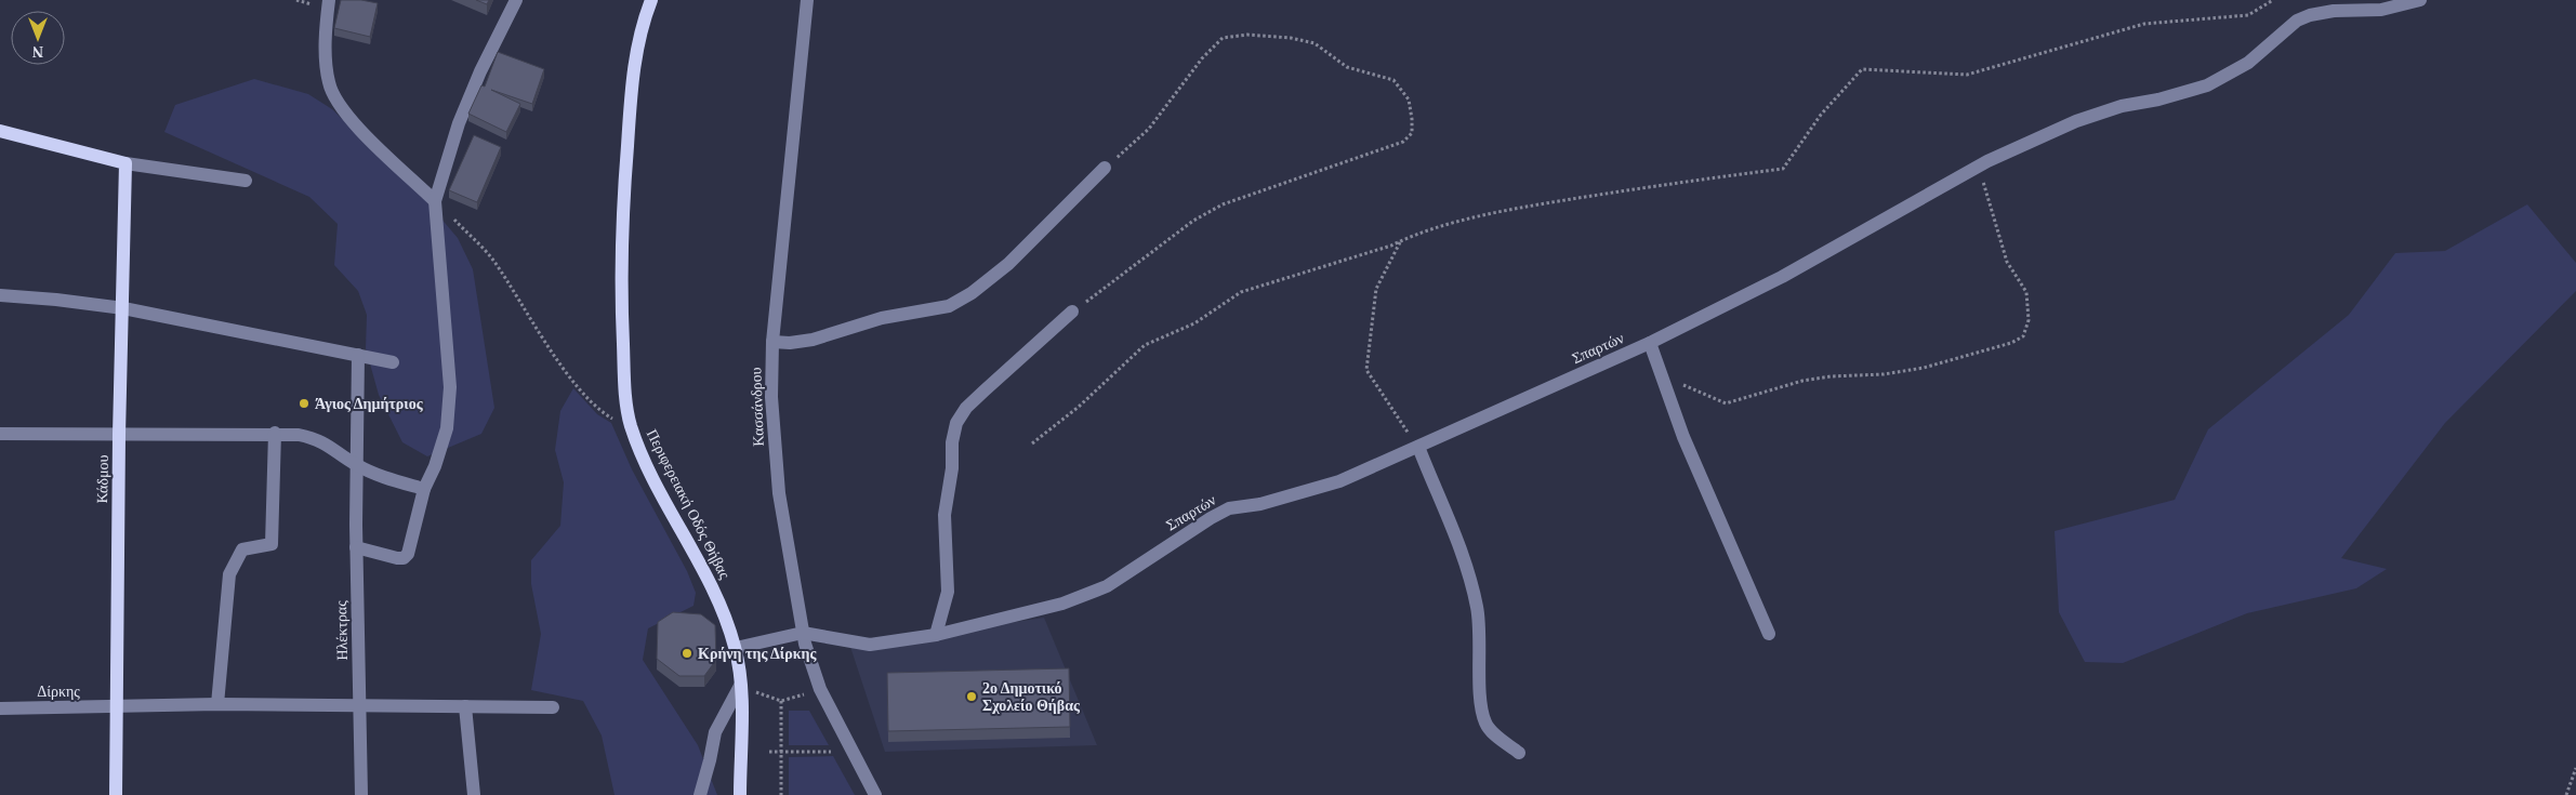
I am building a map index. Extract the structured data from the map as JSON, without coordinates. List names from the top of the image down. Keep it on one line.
{"streets":{"main road":["Κάδμου","Περιφερειακή Οδός Θήβας"],"street":["Σπαρτών","Κασσάνδρου","Ηλέκτρας","Δίρκης"]},"crossings":[["Σπαρτών","Κασσάνδρου"],["Κάδμου","Δίρκης"],["Ηλέκτρας","Δίρκης"]],"places":["Άγιος Δημήτριος","Κρήνη της Δίρκης","2ο Δημοτικό Σχολείο Θήβας"],"north":"bottom"}
